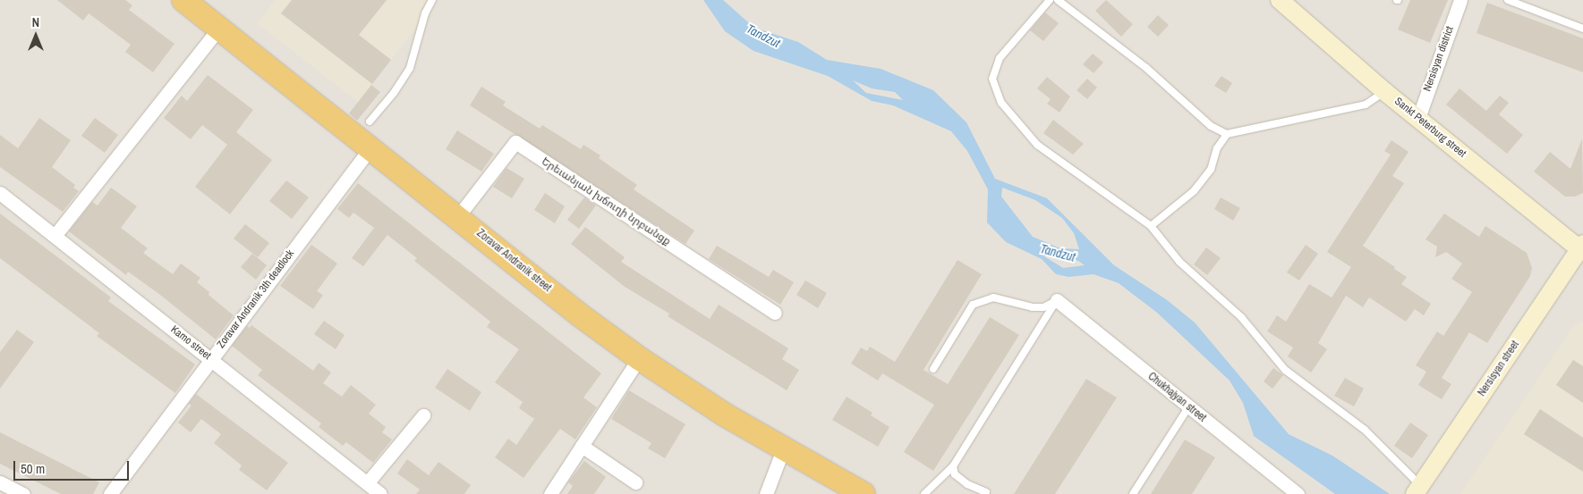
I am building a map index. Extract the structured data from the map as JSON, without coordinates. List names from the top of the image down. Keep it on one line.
{"streets":{"highway":["Zoravar Andranik street"],"street":["Nersisyan district","Sankt Peterburg street","Երեւանյան խճուղի նրբանցք","Zoravar Andranik 3th deadlock","Kamo street","Nersisyan street","Chukhajyan street"]},"crossings":[["Nersisyan district","Sankt Peterburg street"],["Sankt Peterburg street","Nersisyan street"],["Երեւանյան խճուղի նրբանցք","Zoravar Andranik street"],["Zoravar Andranik street","Zoravar Andranik 3th deadlock"],["Zoravar Andranik 3th deadlock","Kamo street"]],"water":["Tandzut"],"scale_bar":"50 m","north":"top"}
